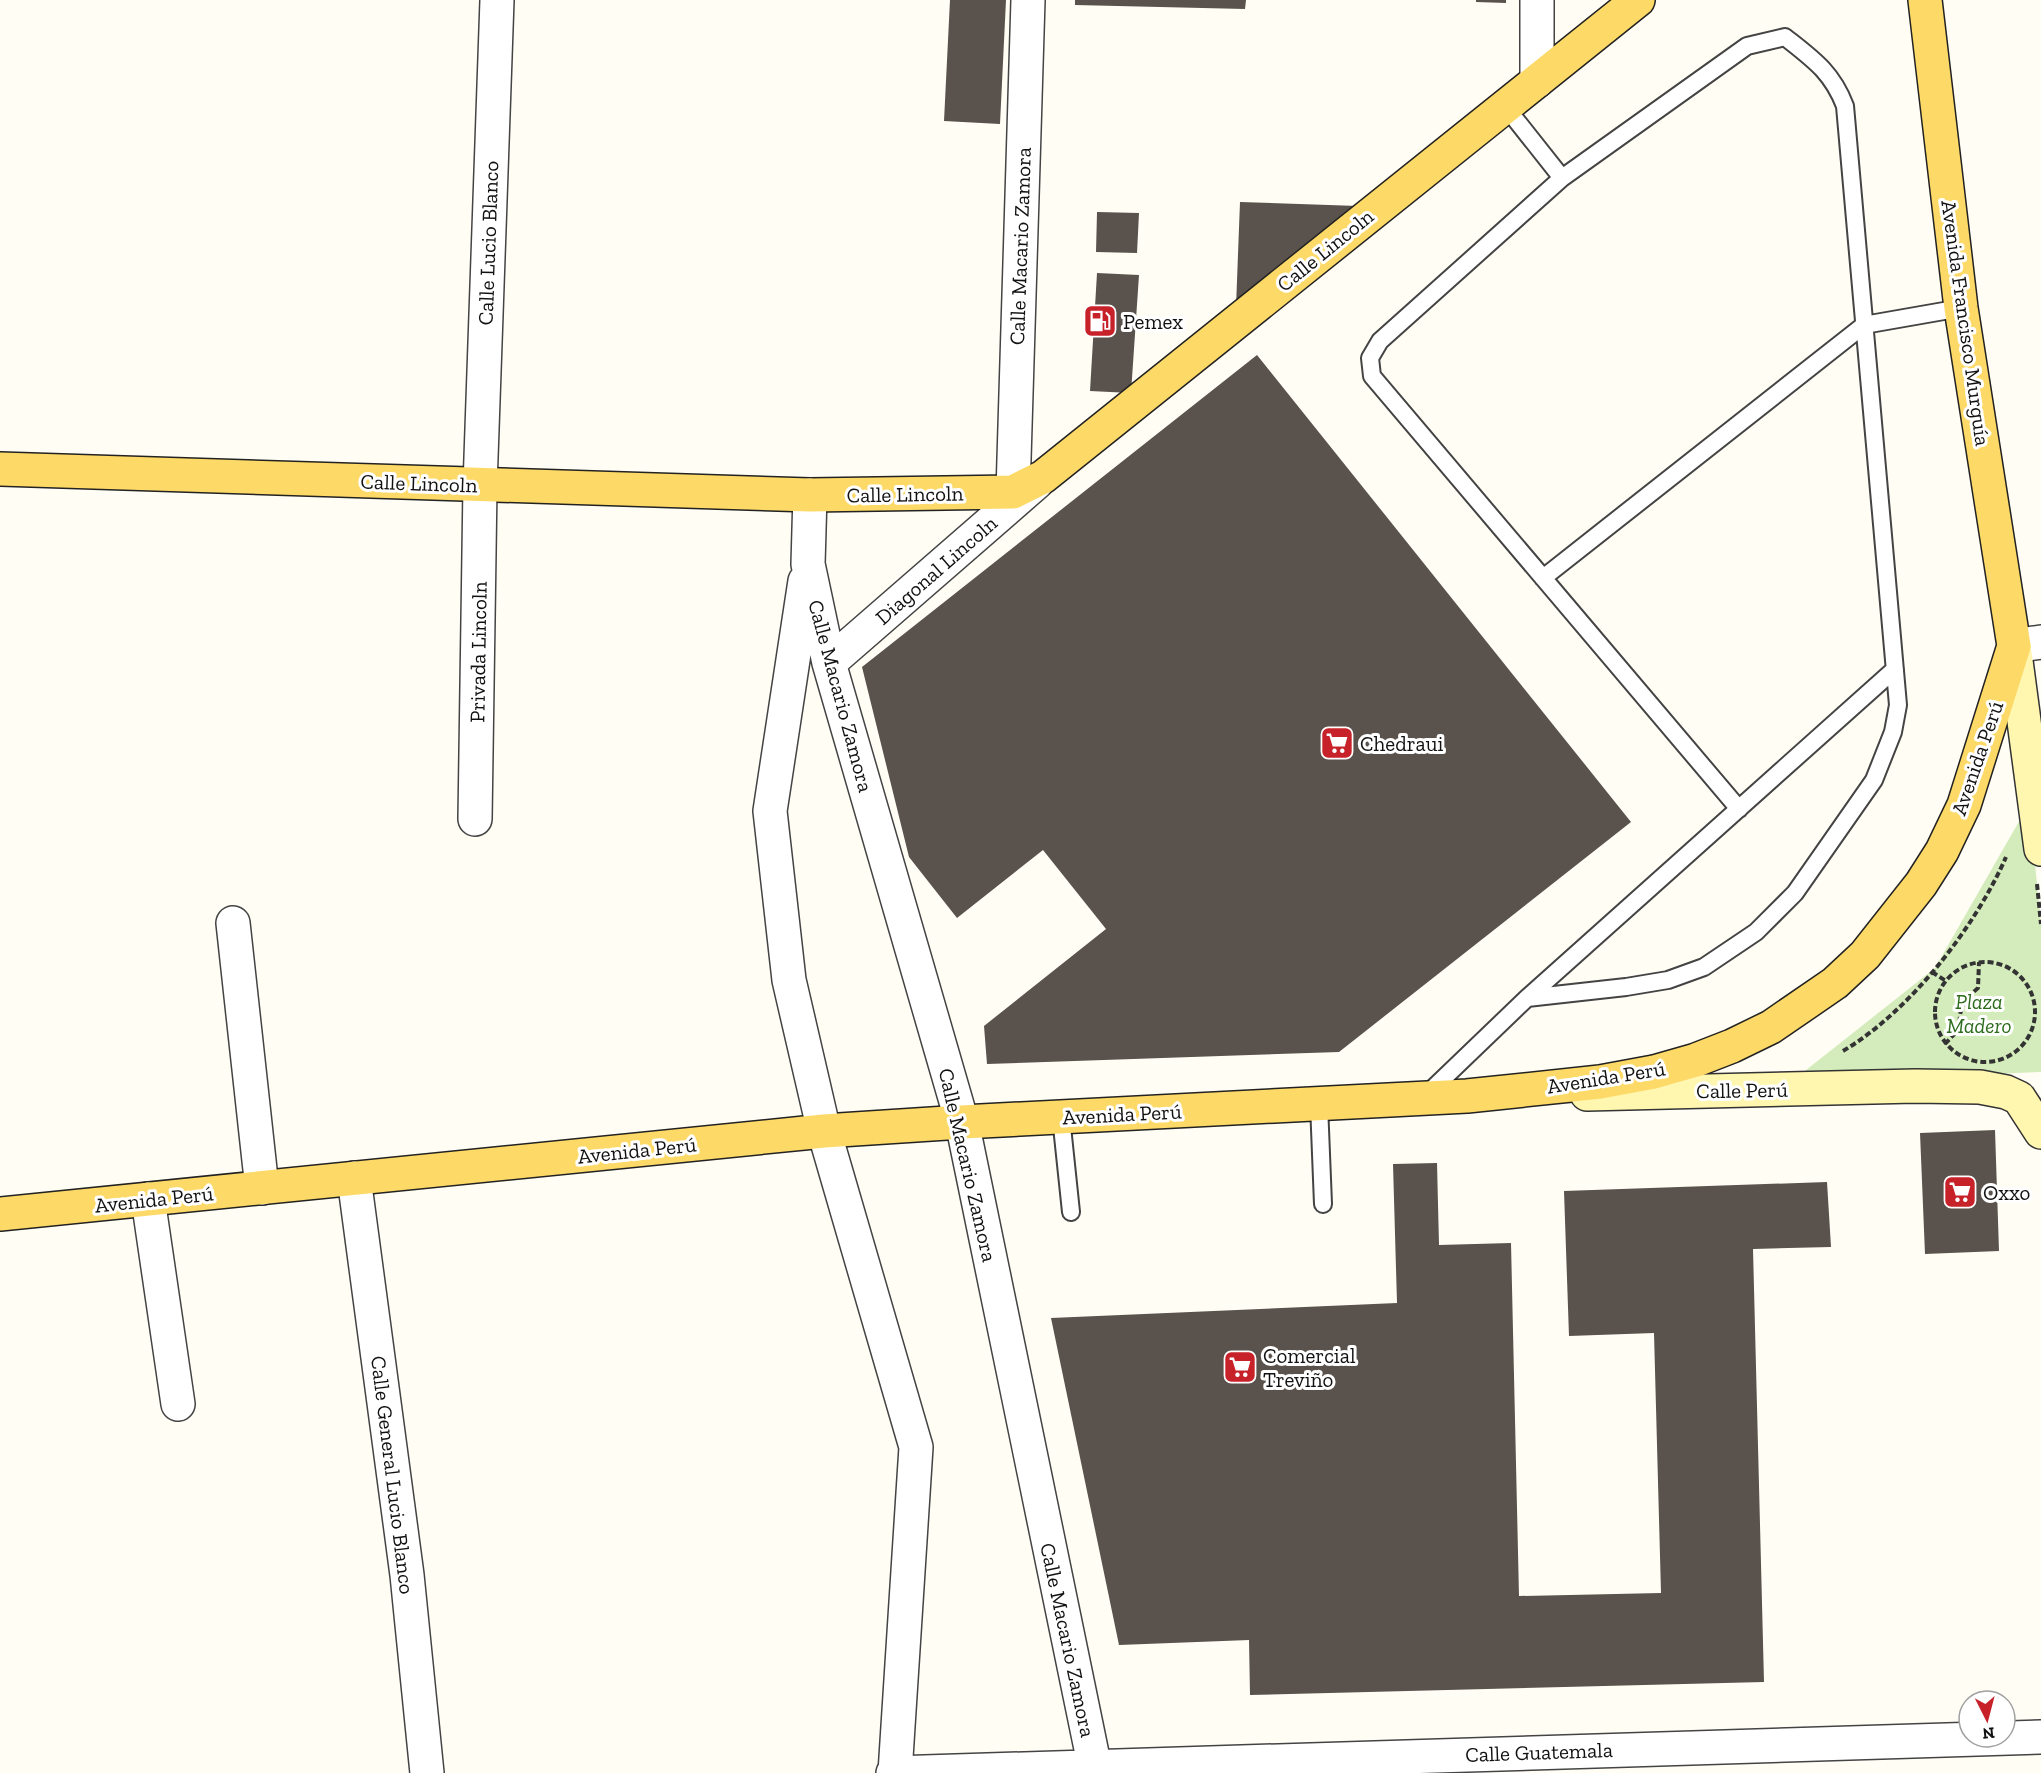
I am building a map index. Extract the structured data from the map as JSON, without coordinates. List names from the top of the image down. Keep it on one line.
{"streets":{"main road":["Calle Lincoln","Avenida Francisco Murguía","Avenida Perú"],"street":["Calle Lucio Blanco","Calle Macario Zamora","Diagonal Lincoln","Privada Lincoln","Calle Perú","Calle General Lucio Blanco","Calle Guatemala"]},"crossings":[["Calle Lucio Blanco","Calle Lincoln"],["Calle Lucio Blanco","Privada Lincoln"],["Calle Macario Zamora","Calle Lincoln"],["Calle Macario Zamora","Diagonal Lincoln"],["Calle Macario Zamora","Avenida Perú"],["Calle Macario Zamora","Calle Guatemala"],["Calle Lincoln","Diagonal Lincoln"],["Calle Lincoln","Privada Lincoln"],["Avenida Francisco Murguía","Avenida Perú"],["Avenida Perú","Calle Perú"],["Avenida Perú","Calle General Lucio Blanco"]],"parks":["Plaza Madero"],"places":{"fuel station":["Pemex"],"supermarket":["Chedraui","Oxxo","Comercial Treviño"]},"north":"bottom"}
